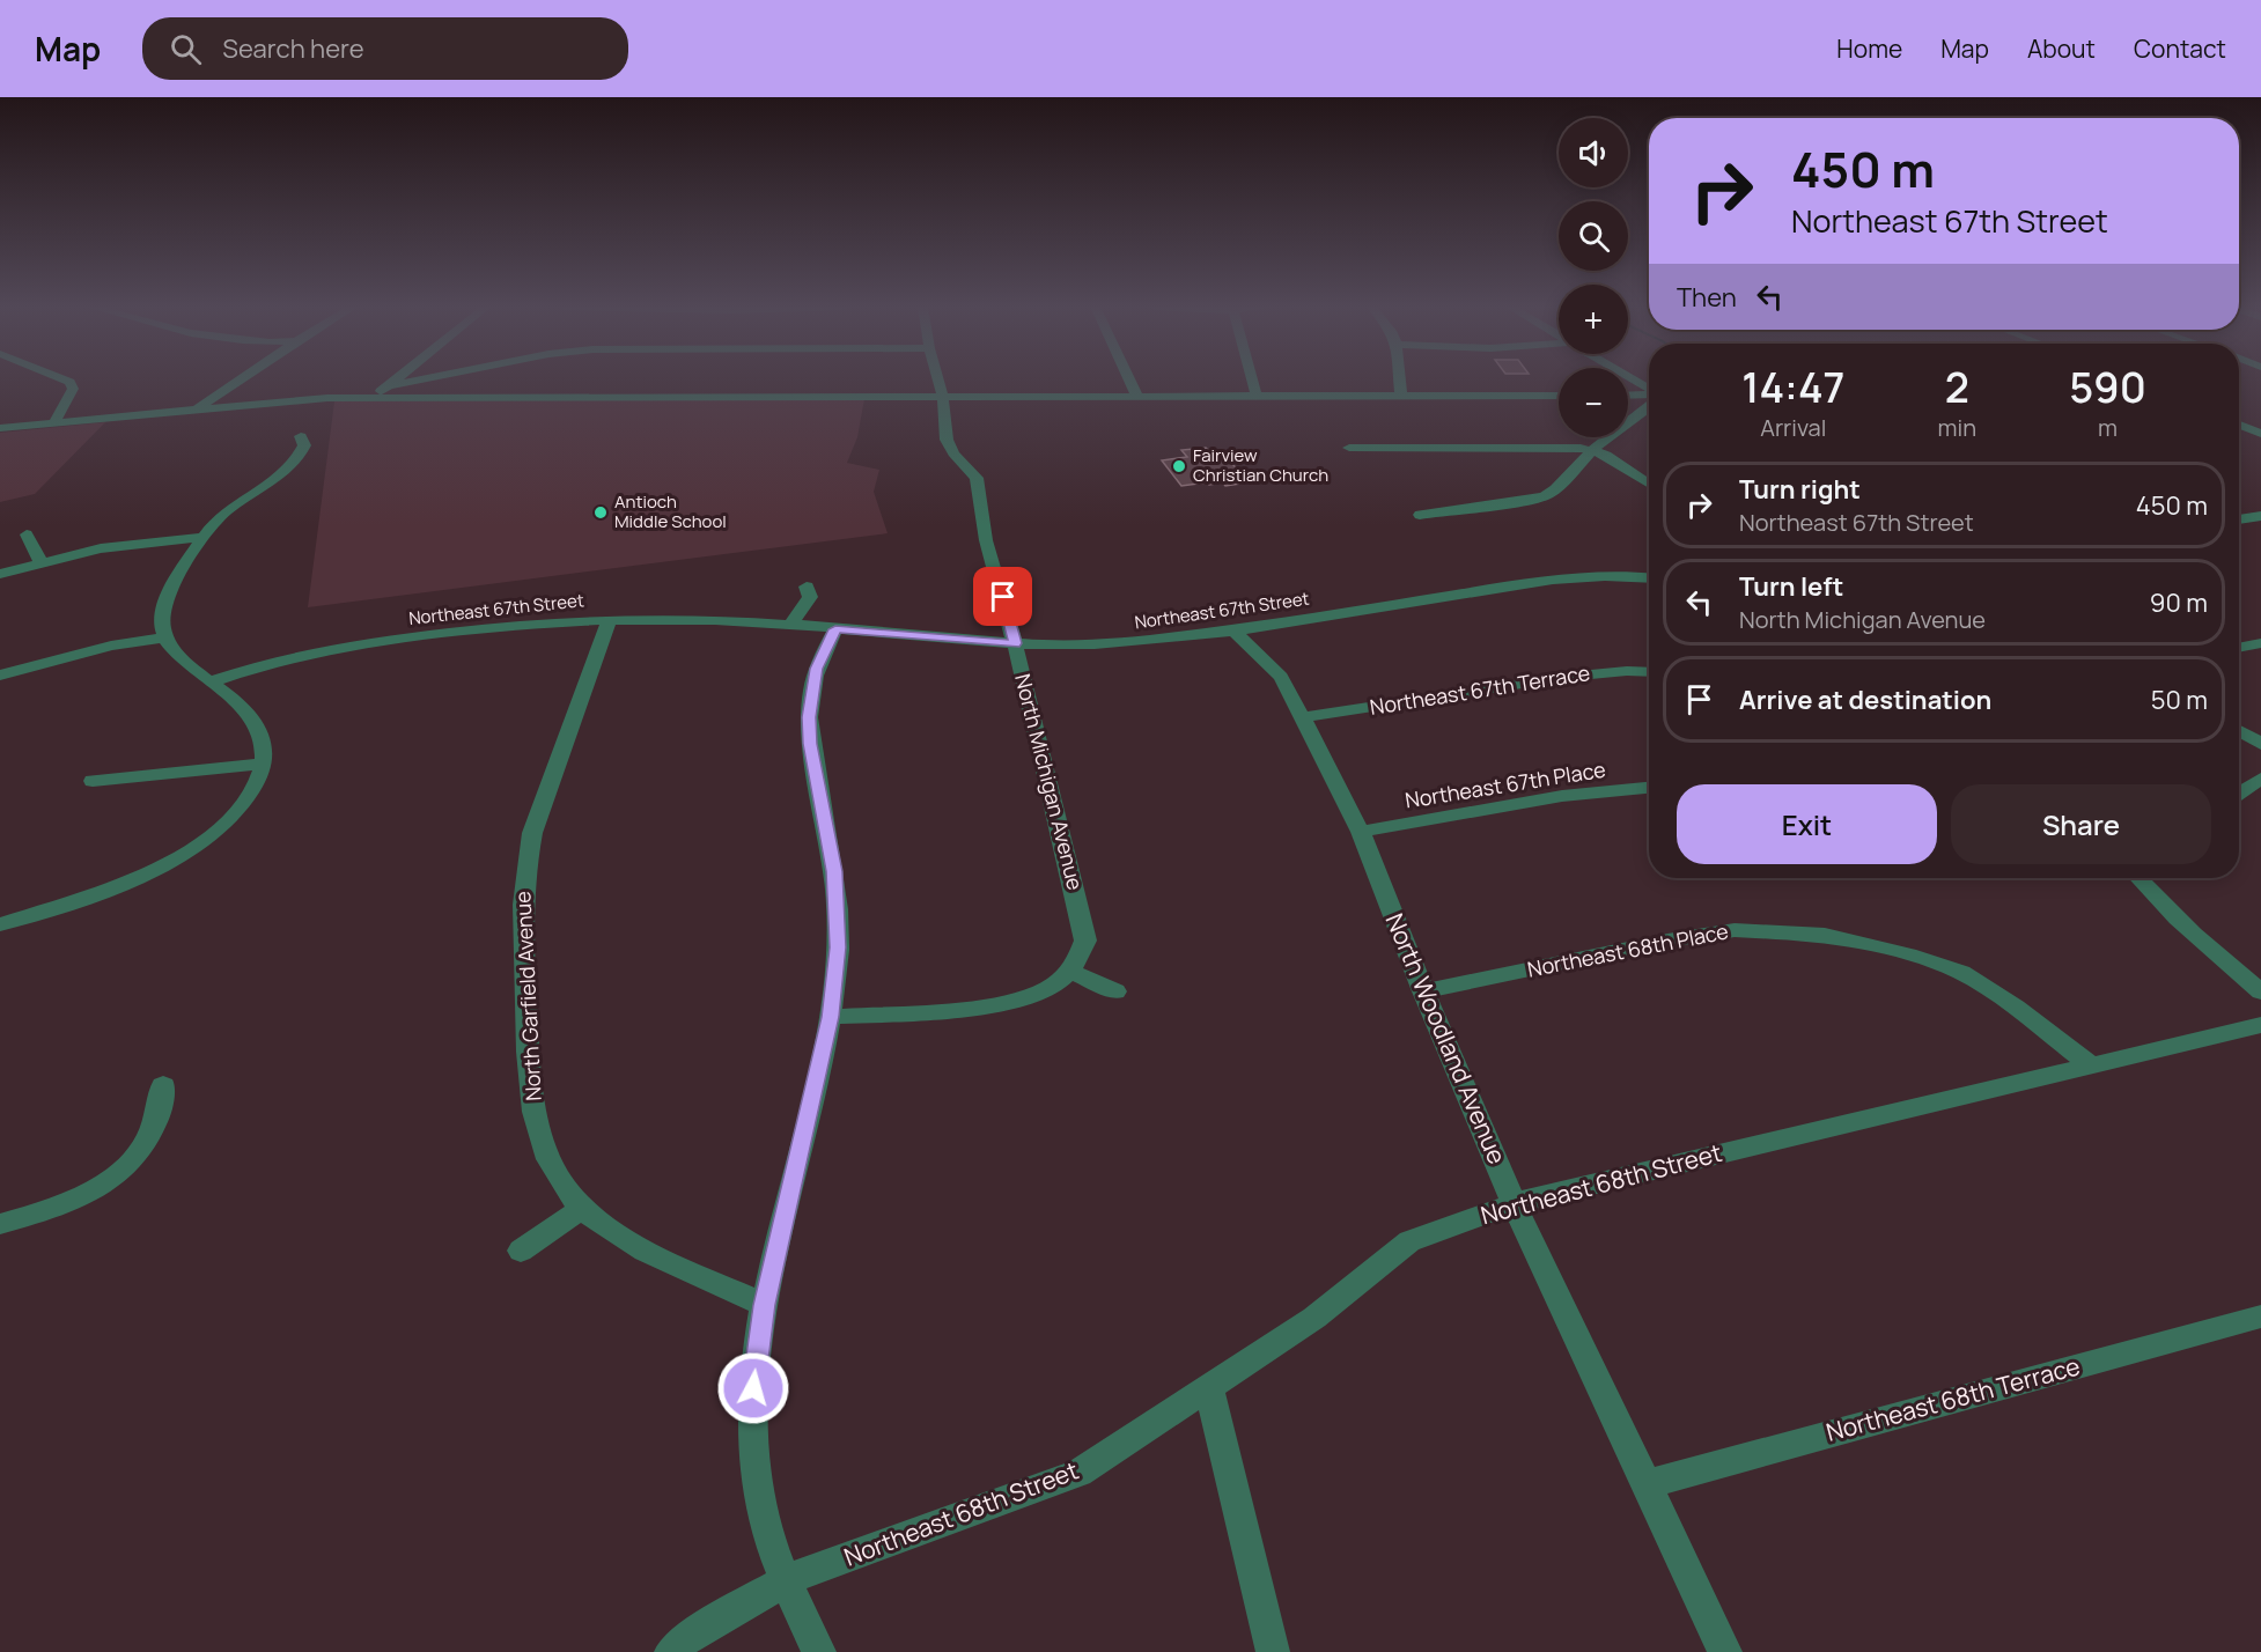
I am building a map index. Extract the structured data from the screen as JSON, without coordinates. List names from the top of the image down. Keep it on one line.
{"streets":{"street":["Northeast 67th Street","Northeast 67th Terrace","North Michigan Avenue","Northeast 67th Place","Northeast 68th Place","North Garfield Avenue","North Woodland Avenue","Northeast 68th Street","Northeast 68th Terrace"]},"crossings":[["Northeast 67th Street","North Michigan Avenue"],["Northeast 67th Street","North Garfield Avenue"],["Northeast 67th Street","North Woodland Avenue"],["Northeast 67th Terrace","North Woodland Avenue"],["Northeast 67th Place","North Woodland Avenue"],["Northeast 68th Place","North Woodland Avenue"],["Northeast 68th Place","Northeast 68th Street"],["North Woodland Avenue","Northeast 68th Street"],["North Woodland Avenue","Northeast 68th Terrace"]],"places":["Fairview Christian Church","Antioch Middle School"],"page":{"header":"Map","search":"Search here","nav":["Home","Map","About","Contact"],"map_buttons":["+","−"],"turn":["450 m","Northeast 67th Street"],"then":"Then","eta":["14:47","Arrival","2","min","590","m"],"list":[{"name":"Turn right","note":"Northeast 67th Street","value":"450 m"},{"name":"Turn left","note":"North Michigan Avenue","value":"90 m"},{"name":"Arrive at destination","value":"50 m"}],"buttons":["Exit","Share"]}}
